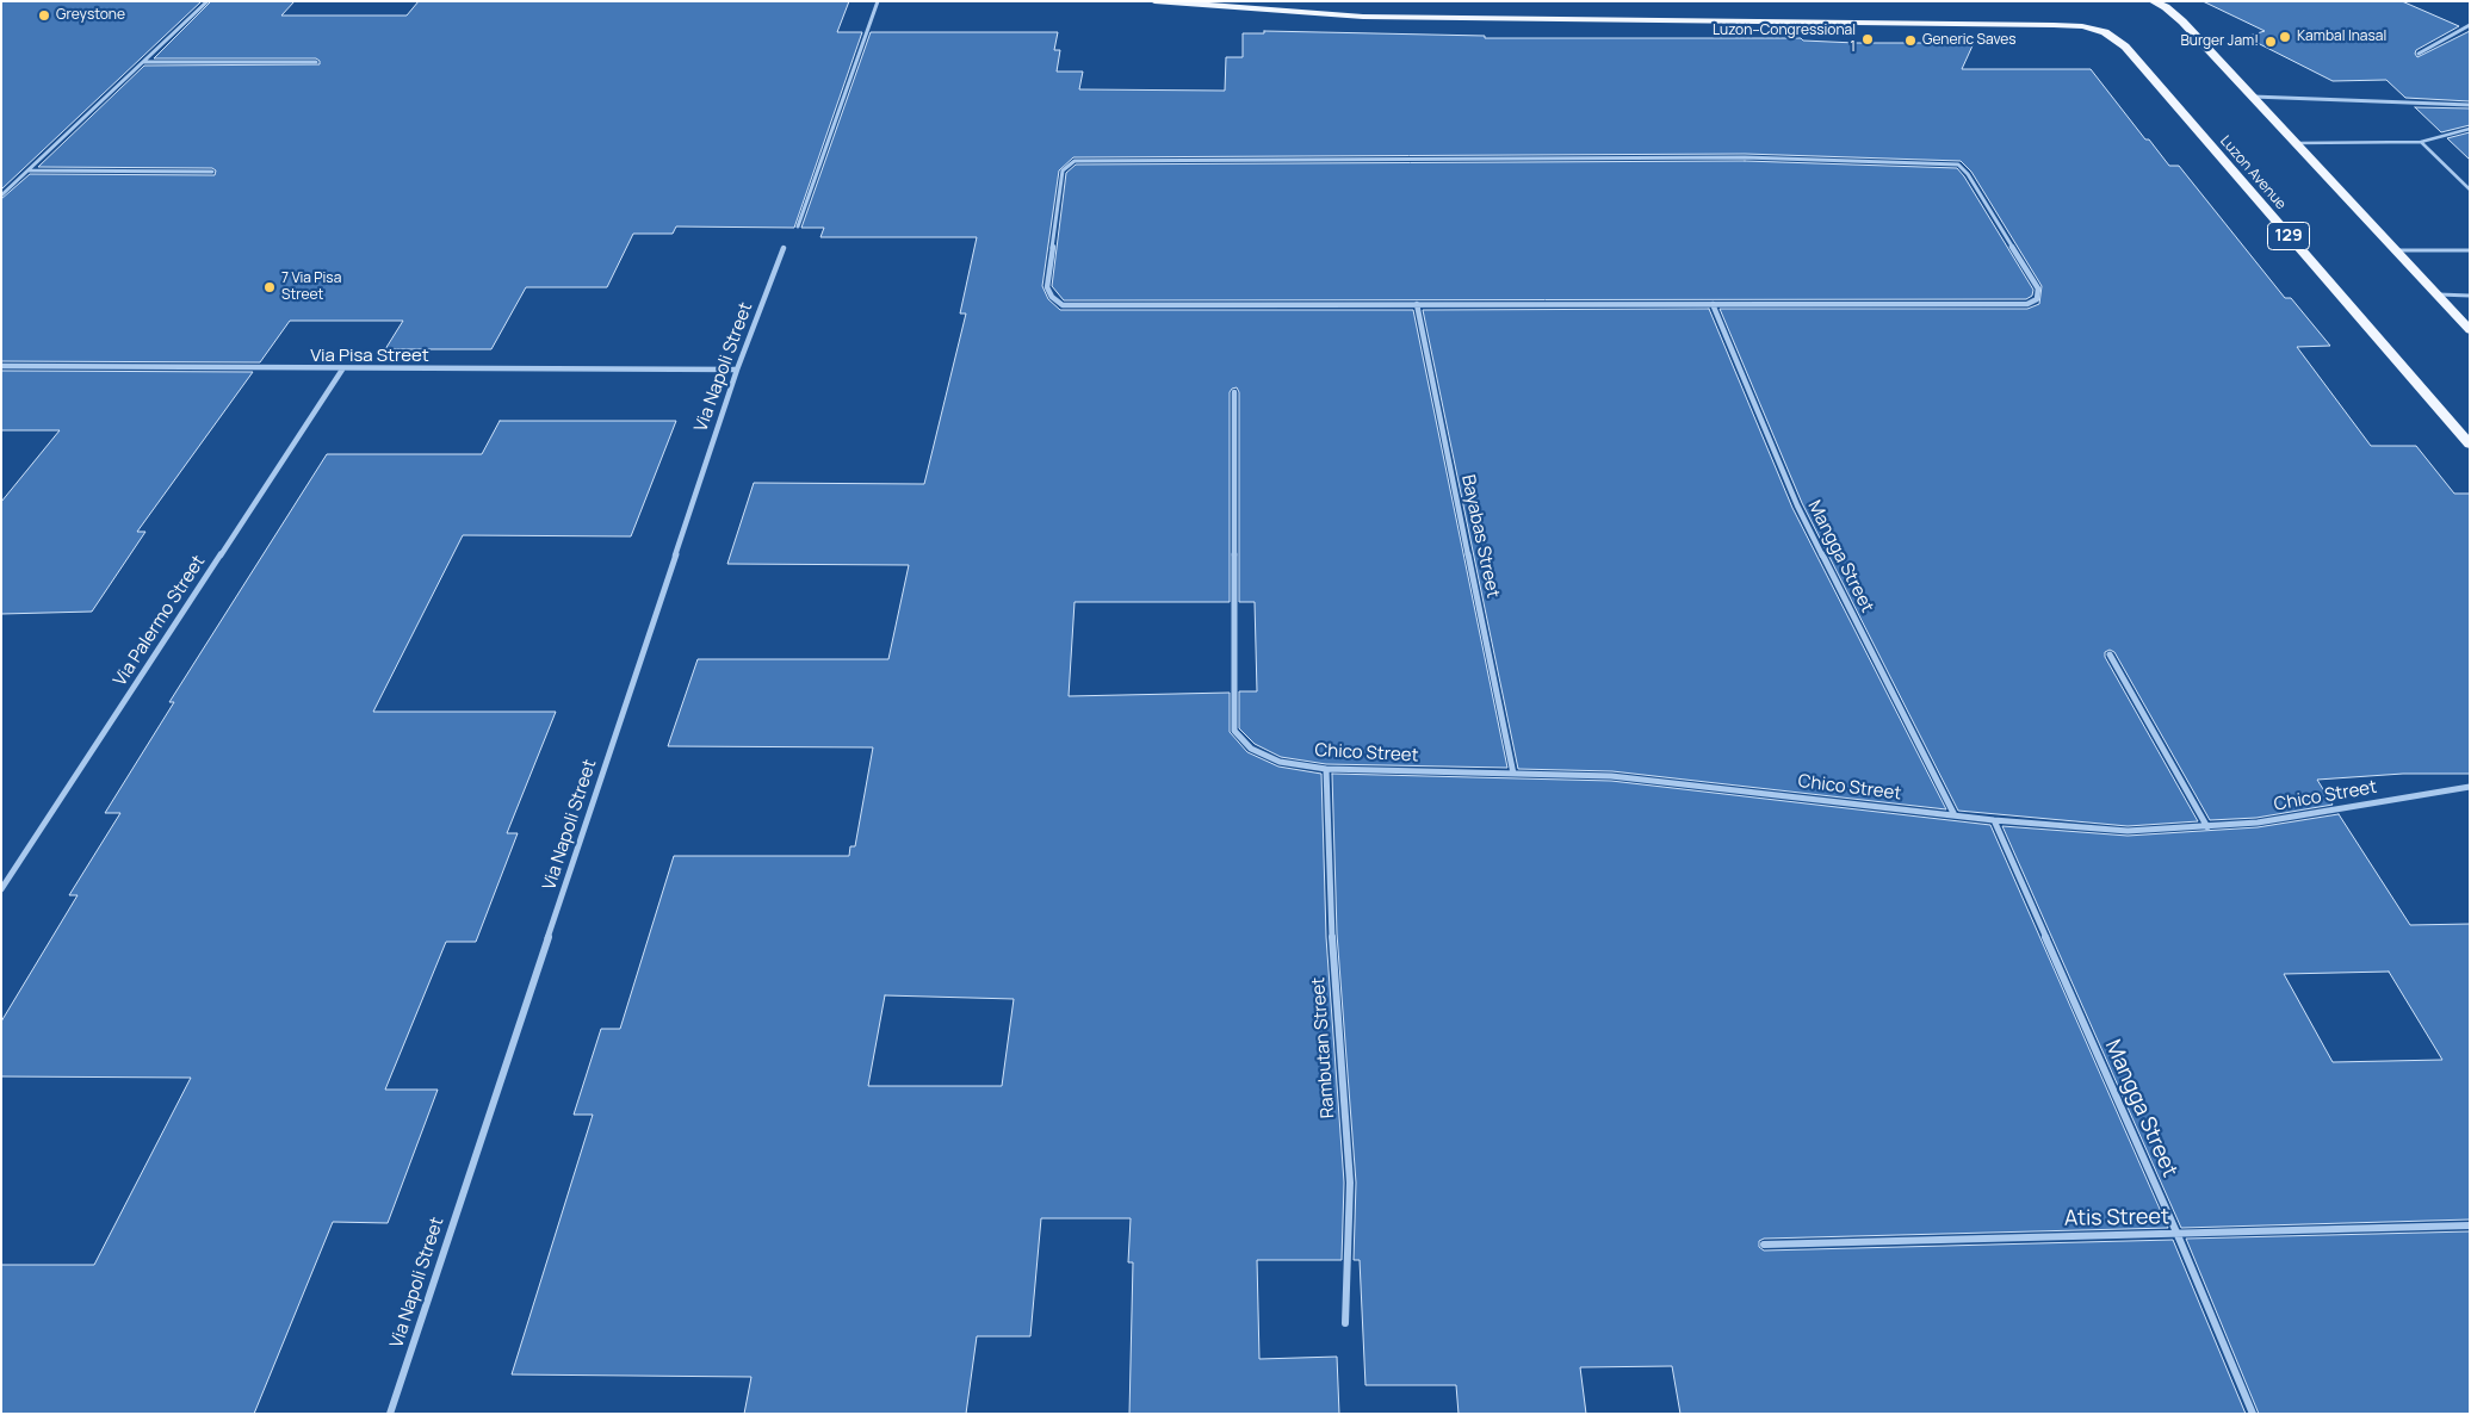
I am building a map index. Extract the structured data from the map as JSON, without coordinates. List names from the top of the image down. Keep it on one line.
{"streets":{"main road":["Luzon Avenue","129"],"street":["Via Pisa Street","Via Napoli Street","Bayabas Street","Mangga Street","Via Palermo Street","Chico Street","Rambutan Street","Atis Street"]},"crossings":[["Via Pisa Street","Via Napoli Street"],["Via Pisa Street","Via Palermo Street"],["Bayabas Street","Chico Street"],["Mangga Street","Chico Street"],["Mangga Street","Atis Street"],["Chico Street","Rambutan Street"]],"places":["Greystone","Kambal Inasal","Luzon–Congressional 1","Generic Saves","Burger Jam!","7 Via Pisa Street"]}
